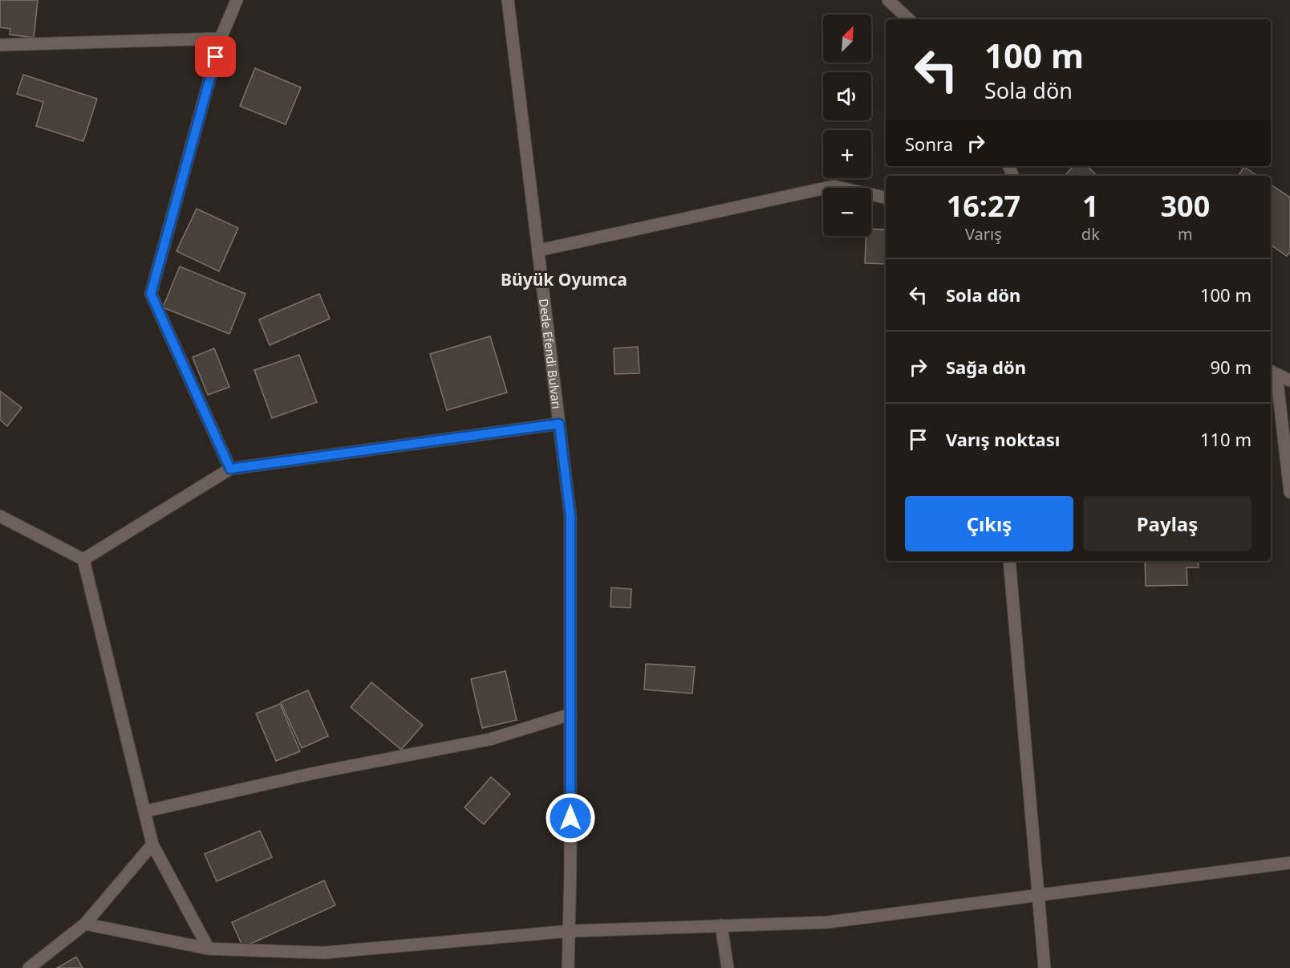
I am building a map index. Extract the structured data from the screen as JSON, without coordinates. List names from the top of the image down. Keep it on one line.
{"streets":{"street":["Dede Efendi Bulvarı"]},"districts":["Büyük Oyumca"],"north":"top right","page":{"map_buttons":["+","−"],"turn":["100 m","Sola dön"],"then":"Sonra","eta":["16:27","Varış","1","dk","300","m"],"list":[{"name":"Sola dön","value":"100 m"},{"name":"Sağa dön","value":"90 m"},{"name":"Varış noktası","value":"110 m"}],"buttons":["Çıkış","Paylaş"]}}
